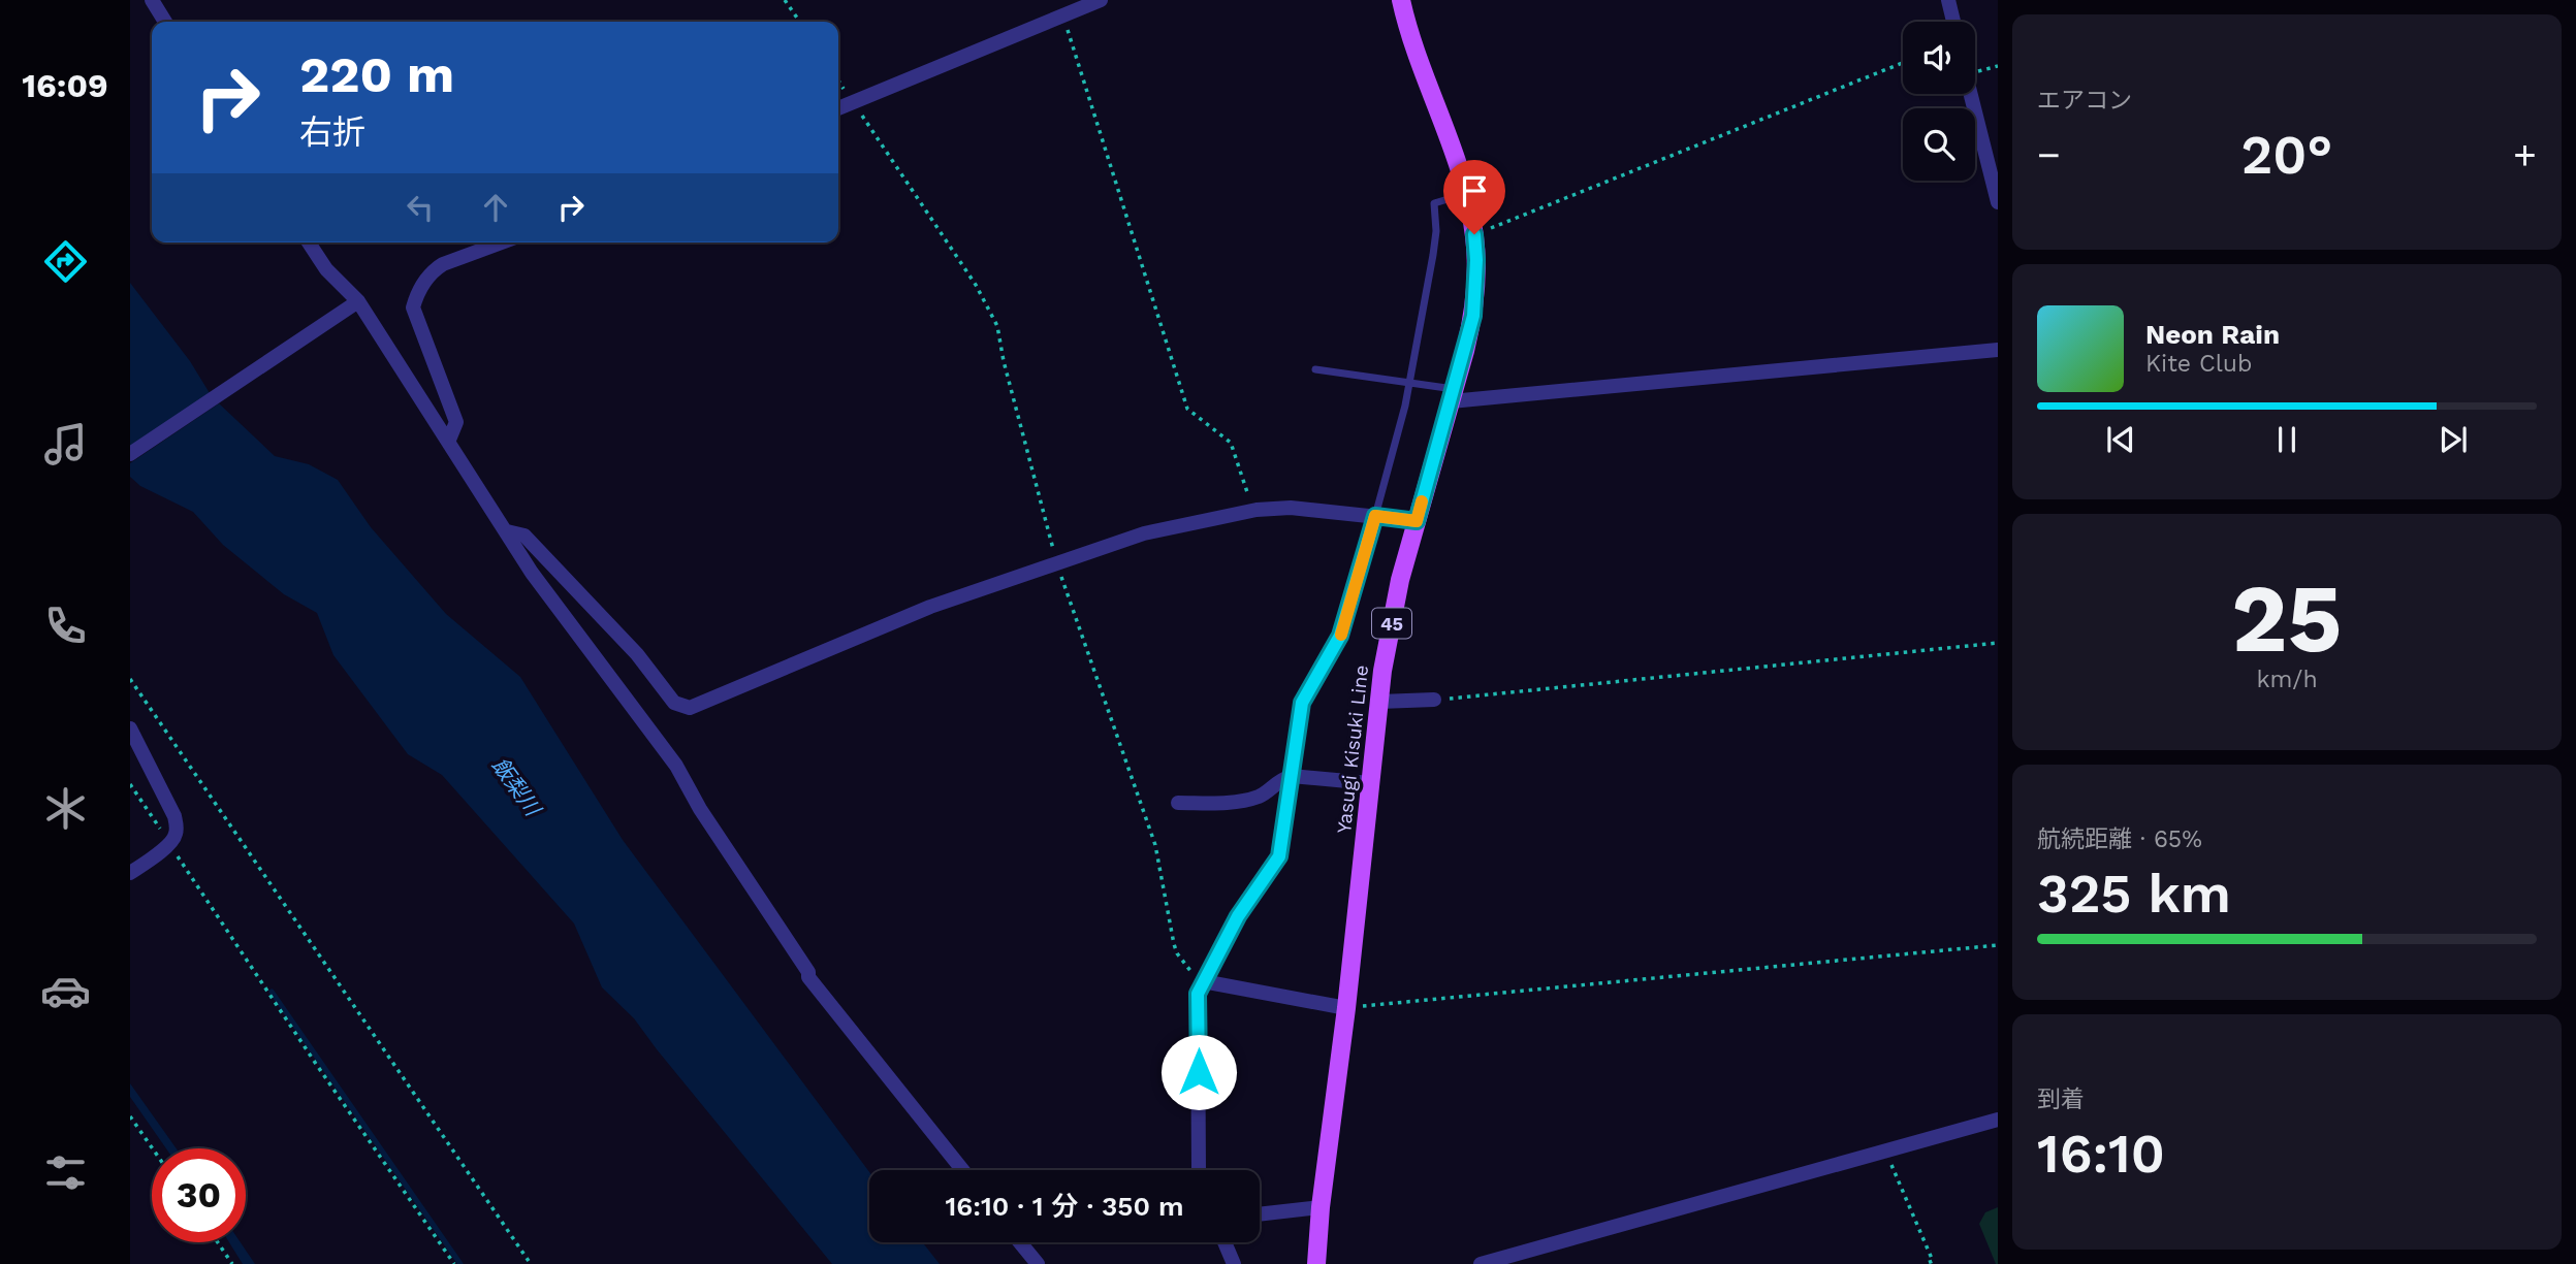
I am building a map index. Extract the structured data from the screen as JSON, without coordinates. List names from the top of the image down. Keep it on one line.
{"streets":{"main road":["45","Yasugi Kisuki Line"]},"water":["飯梨川"],"page":{"tabs":"16:09","tile":["エアコン",["25","km/h"],["航続距離 · 65%","325 km"],["到着","16:10"]],"turn":["220 m","右折"],"heat":["−","20°","+"],"song":["Neon Rain","Kite Club"],"limit":"30","trip":"16:10 · 1 分 · 350 m"}}
